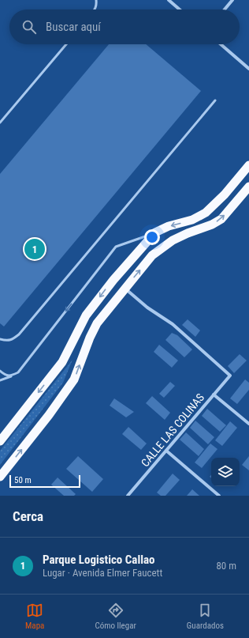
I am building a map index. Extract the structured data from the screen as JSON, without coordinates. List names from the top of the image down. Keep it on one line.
{"streets":{"street":["CALLE LAS COLINAS"]},"scale_bar":"50 m","page":{"search":"Buscar aquí","pins":"1","scale":"50 m","heading":"Cerca","list":[{"mark":"1","name":"Parque Logistico Callao","note":"Lugar · Avenida Elmer Faucett","value":"80 m"}],"nav":["Mapa","Cómo llegar","Guardados"]}}
